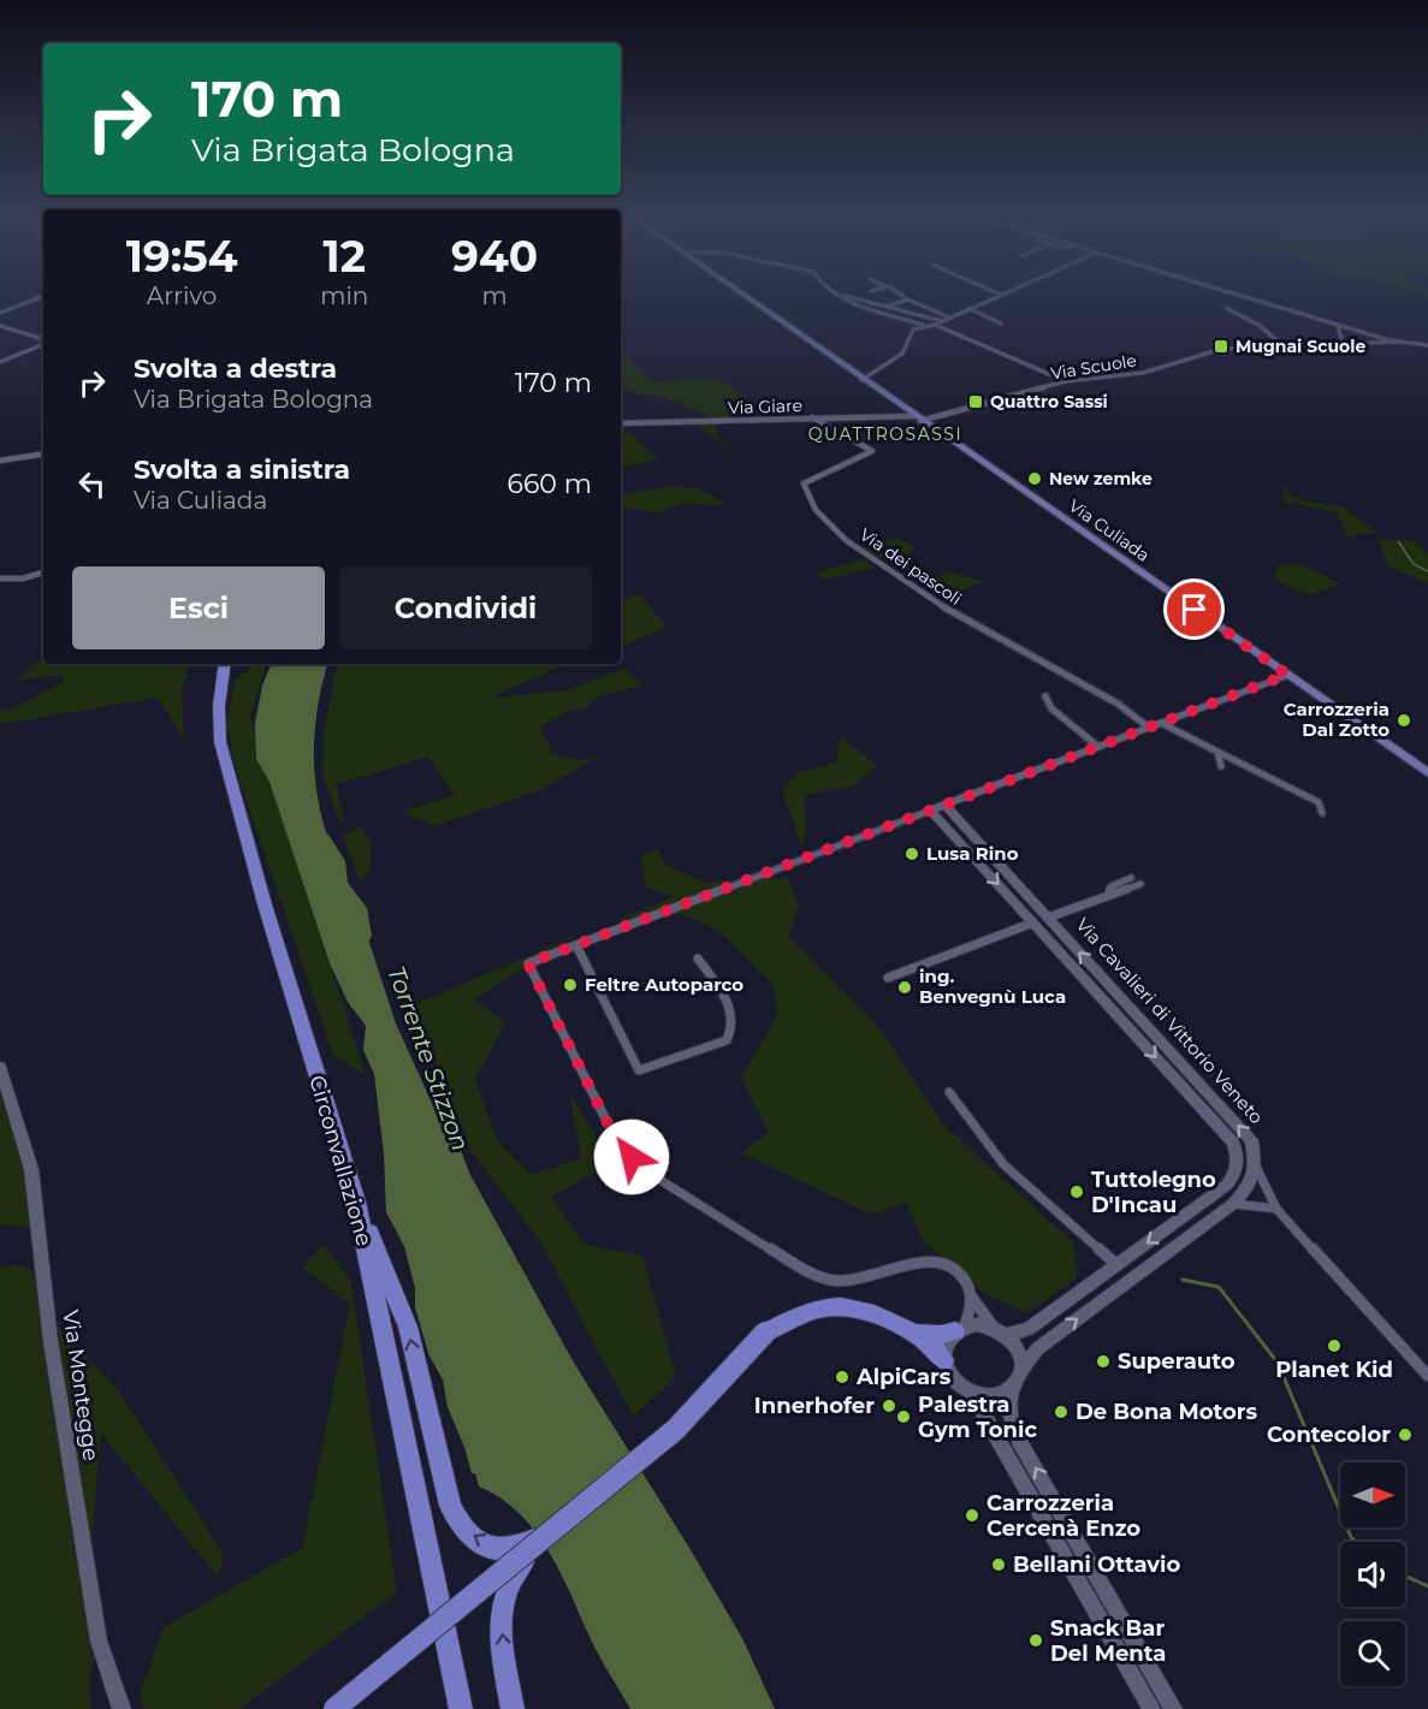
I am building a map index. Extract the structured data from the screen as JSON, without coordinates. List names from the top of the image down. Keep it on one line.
{"streets":{"highway":["Circonvallazione"],"main road":["Via Culiada"],"street":["Via Scuole","Via Giare","Via dei pascoli","Via Cavalieri di Vittorio Veneto","Via Montegge"]},"crossings":[["Via Scuole","Via Giare"],["Via Scuole","Via Culiada"],["Via Giare","Via Culiada"],["Via Giare","Via dei pascoli"]],"districts":["QUATTROSASSI"],"water":["Torrente Stizzon"],"places":{"transit":["Mugnai Scuole","Quattro Sassi"],"other":["New zemke","Carrozzeria Dal Zotto","Lusa Rino","Feltre Autoparco","ing. Benvegnù Luca","Tuttolegno D'Incau","Planet Kid","Superauto","AlpiCars","Innerhofer","De Bona Motors","Palestra Gym Tonic","Contecolor","Carrozzeria Cercenà Enzo","Bellani Ottavio","Snack Bar Del Menta"]},"north":"right","page":{"turn":["170 m","Via Brigata Bologna"],"eta":["19:54","Arrivo","12","min","940","m"],"list":[{"name":"Svolta a destra","note":"Via Brigata Bologna","value":"170 m"},{"name":"Svolta a sinistra","note":"Via Culiada","value":"660 m"}],"buttons":["Esci","Condividi"]}}
